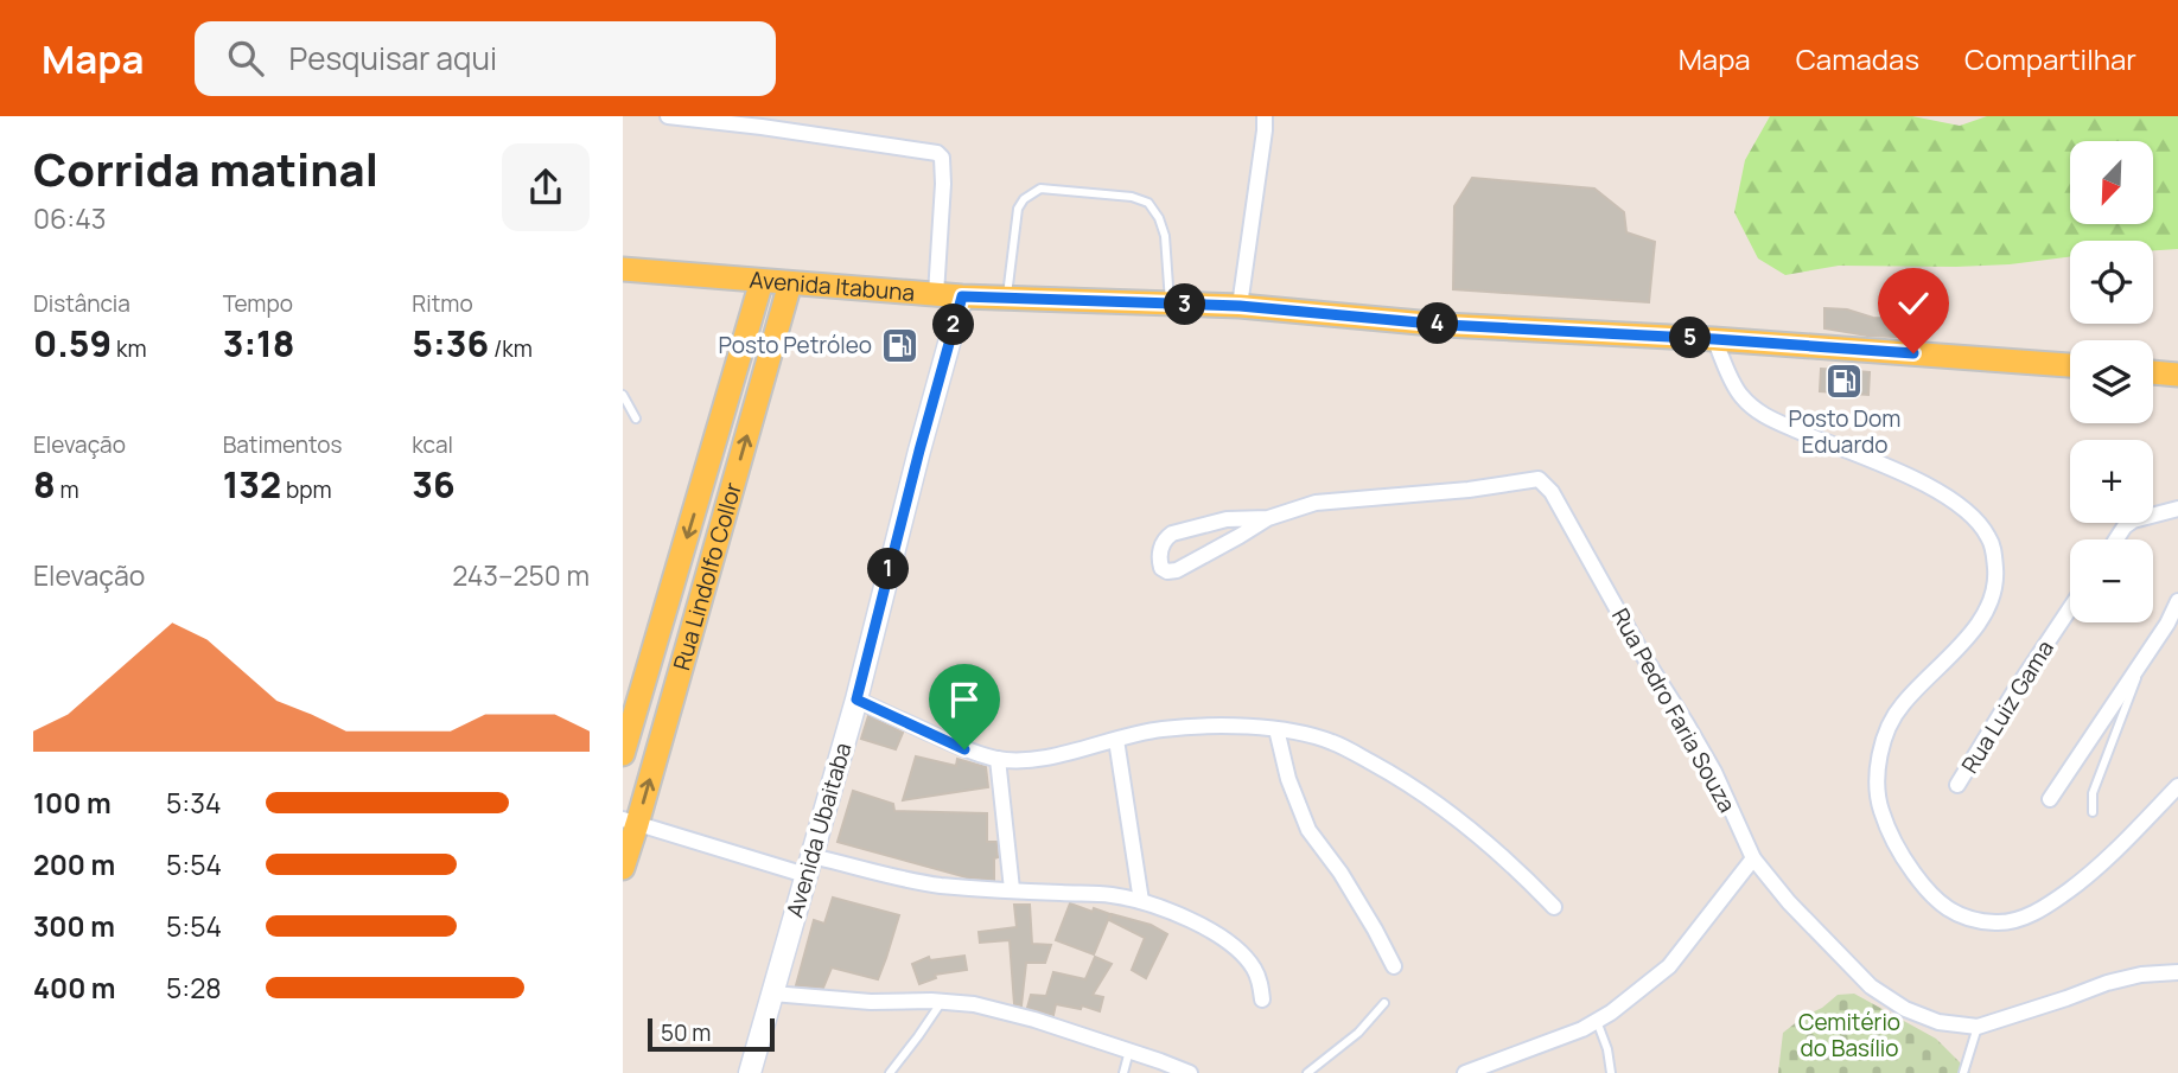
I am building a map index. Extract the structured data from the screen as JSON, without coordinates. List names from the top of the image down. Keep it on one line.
{"streets":{"main road":["Avenida Itabuna","Rua Lindolfo Collor","Avenida Ubaitaba"],"street":["Rua Luiz Gama","Rua Pedro Faria Souza"]},"crossings":[["Avenida Itabuna","Rua Lindolfo Collor"],["Avenida Itabuna","Avenida Ubaitaba"]],"parks":["Cemitério do Basílio"],"places":{"fuel station":["Posto Petróleo","Posto Dom Eduardo"]},"scale_bar":"50 m","north":"bottom left","page":{"header":"Mapa","search":"Pesquisar aqui","nav":["Mapa","Camadas","Compartilhar"],"heading":["Corrida matinal","06:43"],"map_buttons":["+","−"],"stats":[["Distância","0.59 km"],["Tempo","3:18"],["Ritmo","5:36 /km"],["Elevação","8 m"],["Batimentos","132 bpm"],["kcal","36"]],"pins":["3","4","2","5","1"],"chart":["Elevação","243–250 m"],"list":[{"name":"100 m","note":"5:34"},{"name":"200 m","note":"5:54"},{"name":"300 m","note":"5:54"},{"name":"400 m","note":"5:28"}],"scale":"50 m"}}
